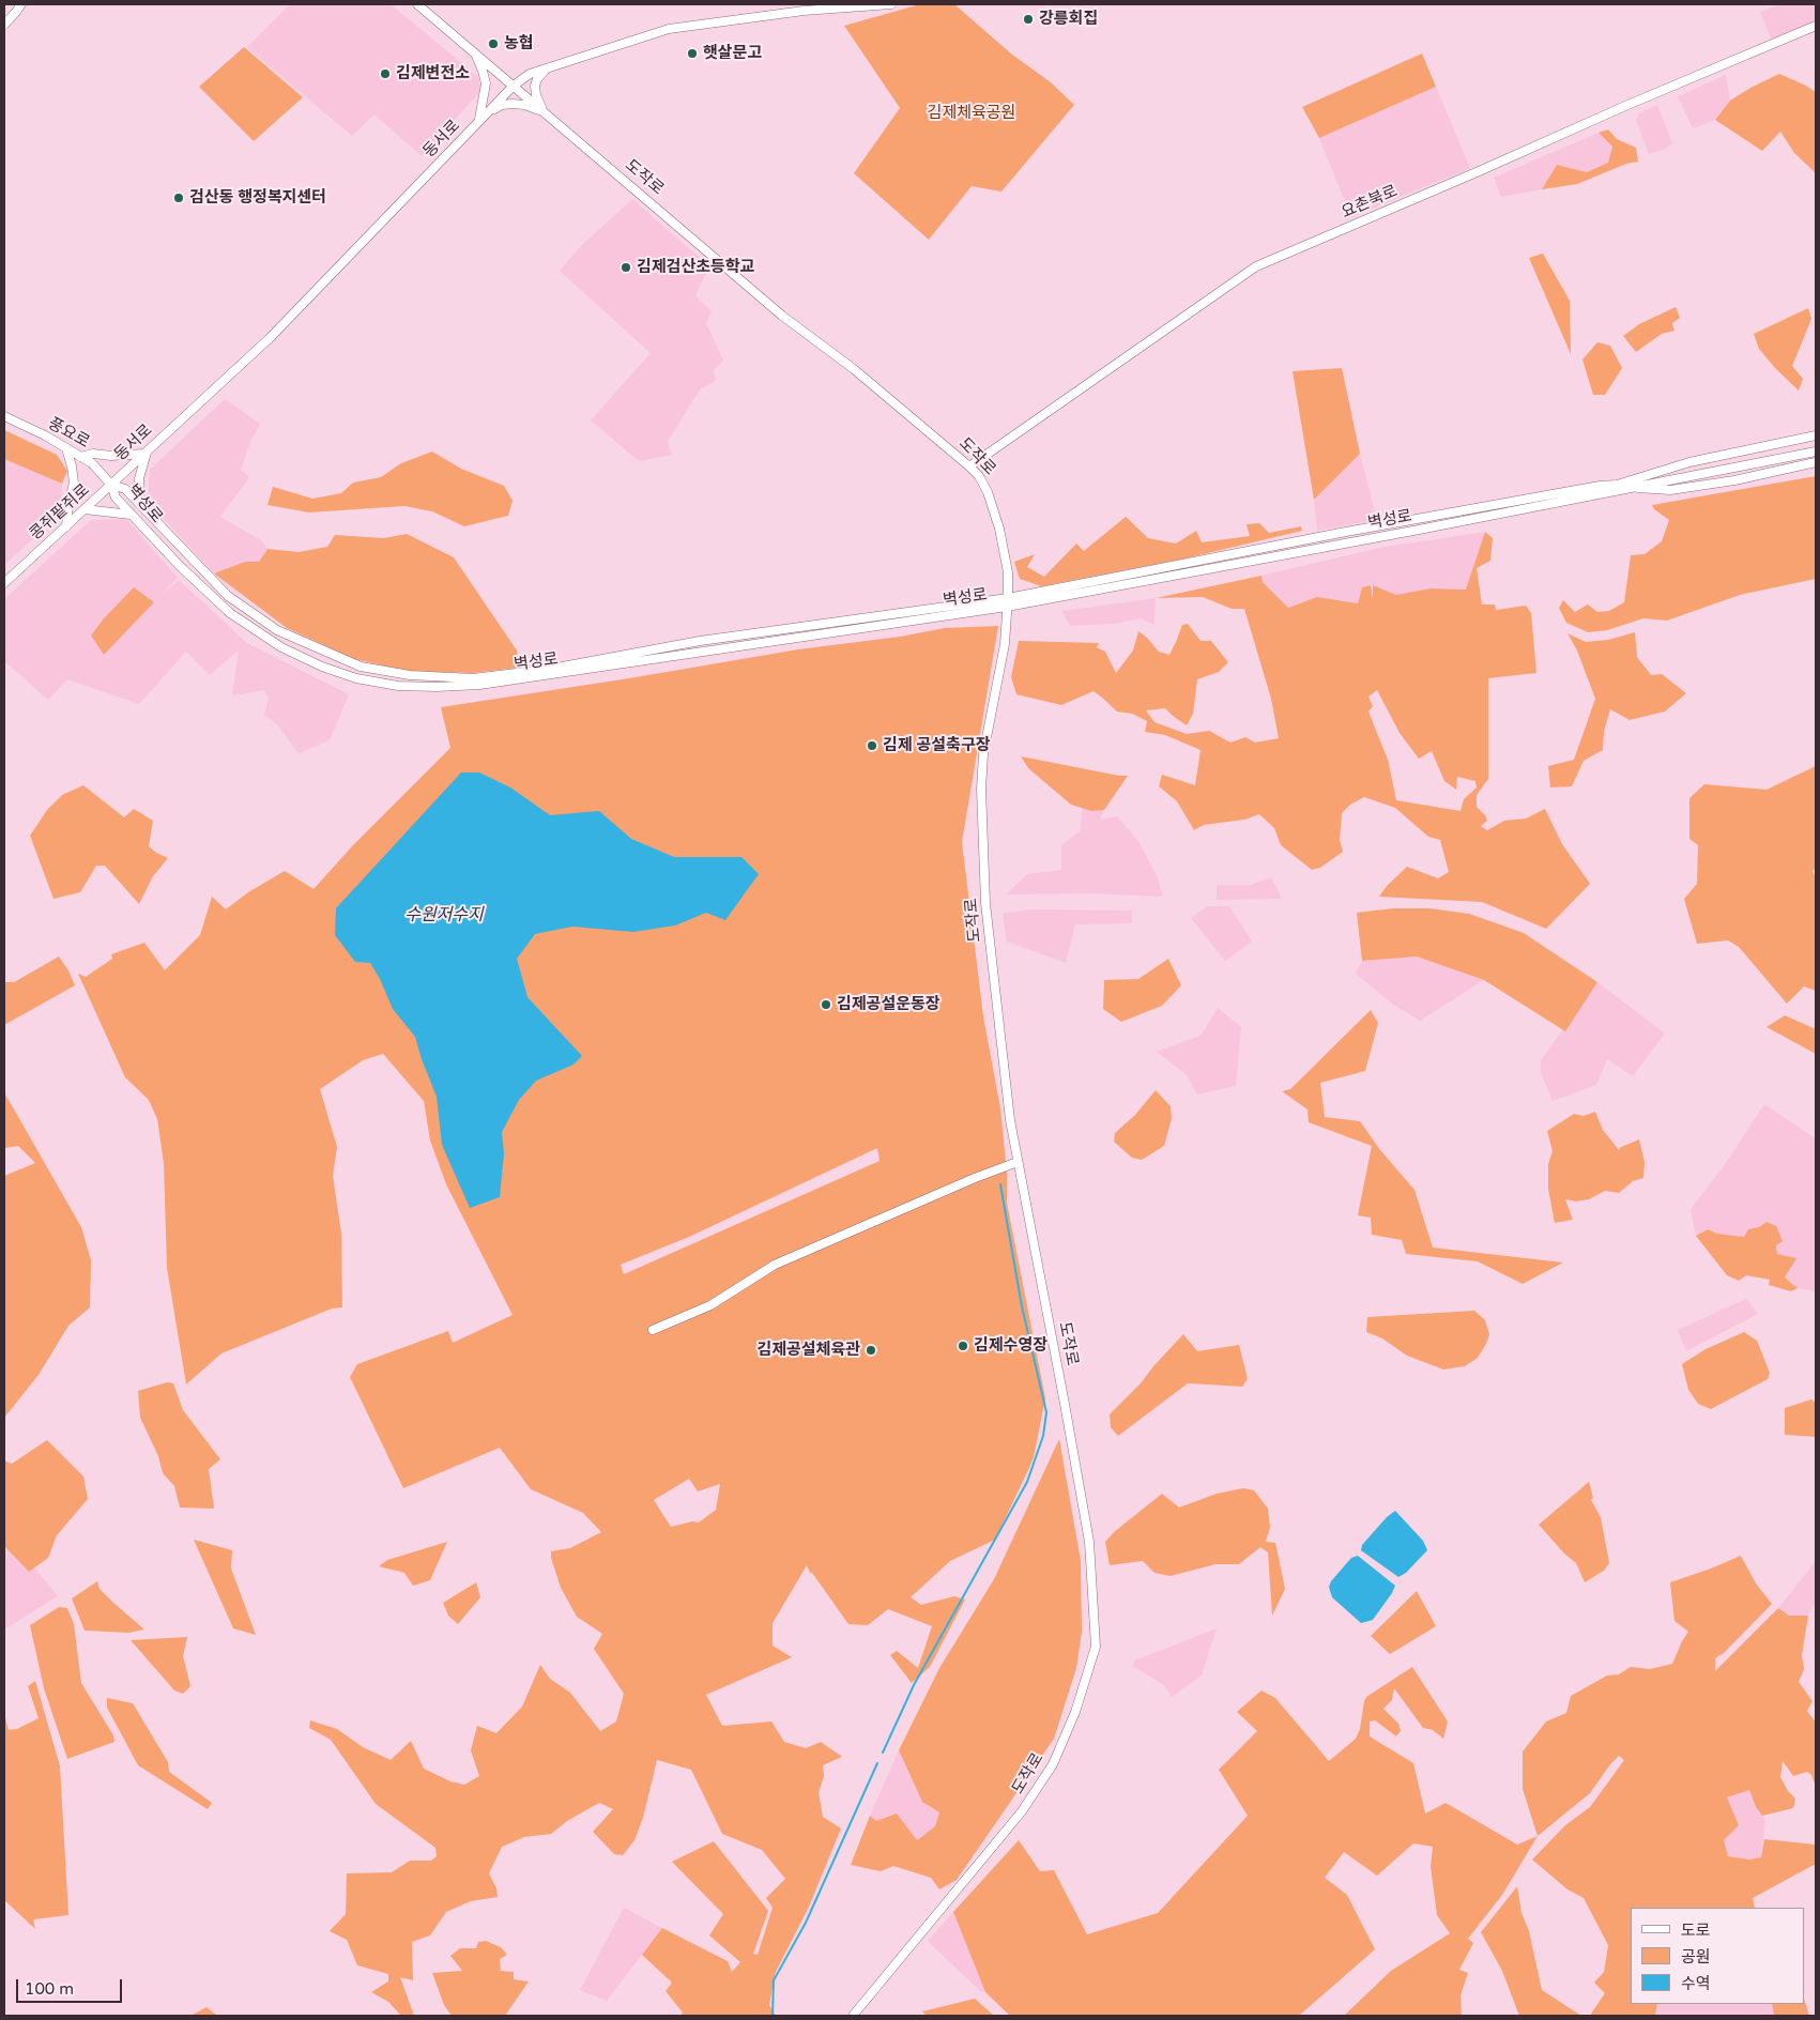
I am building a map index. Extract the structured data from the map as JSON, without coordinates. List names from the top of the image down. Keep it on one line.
{"streets":{"main road":["동서로","도작로","요촌북로","풍요로","벽성로","콩쥐팥쥐로"]},"crossings":[["동서로","도작로"],["동서로","풍요로"],["동서로","벽성로"],["동서로","콩쥐팥쥐로"],["도작로","요촌북로"],["도작로","벽성로"],["풍요로","벽성로"],["풍요로","콩쥐팥쥐로"],["벽성로","콩쥐팥쥐로"]],"water":["수원저수지"],"parks":["김제체육공원"],"places":["강릉회집","농협","햇살문고","김제변전소","검산동 행정복지센터","김제검산초등학교","김제 공설축구장","김제공설운동장","김제수영장","김제공설체육관"],"legend":["도로","공원","수역"],"scale_bar":"100 m"}
